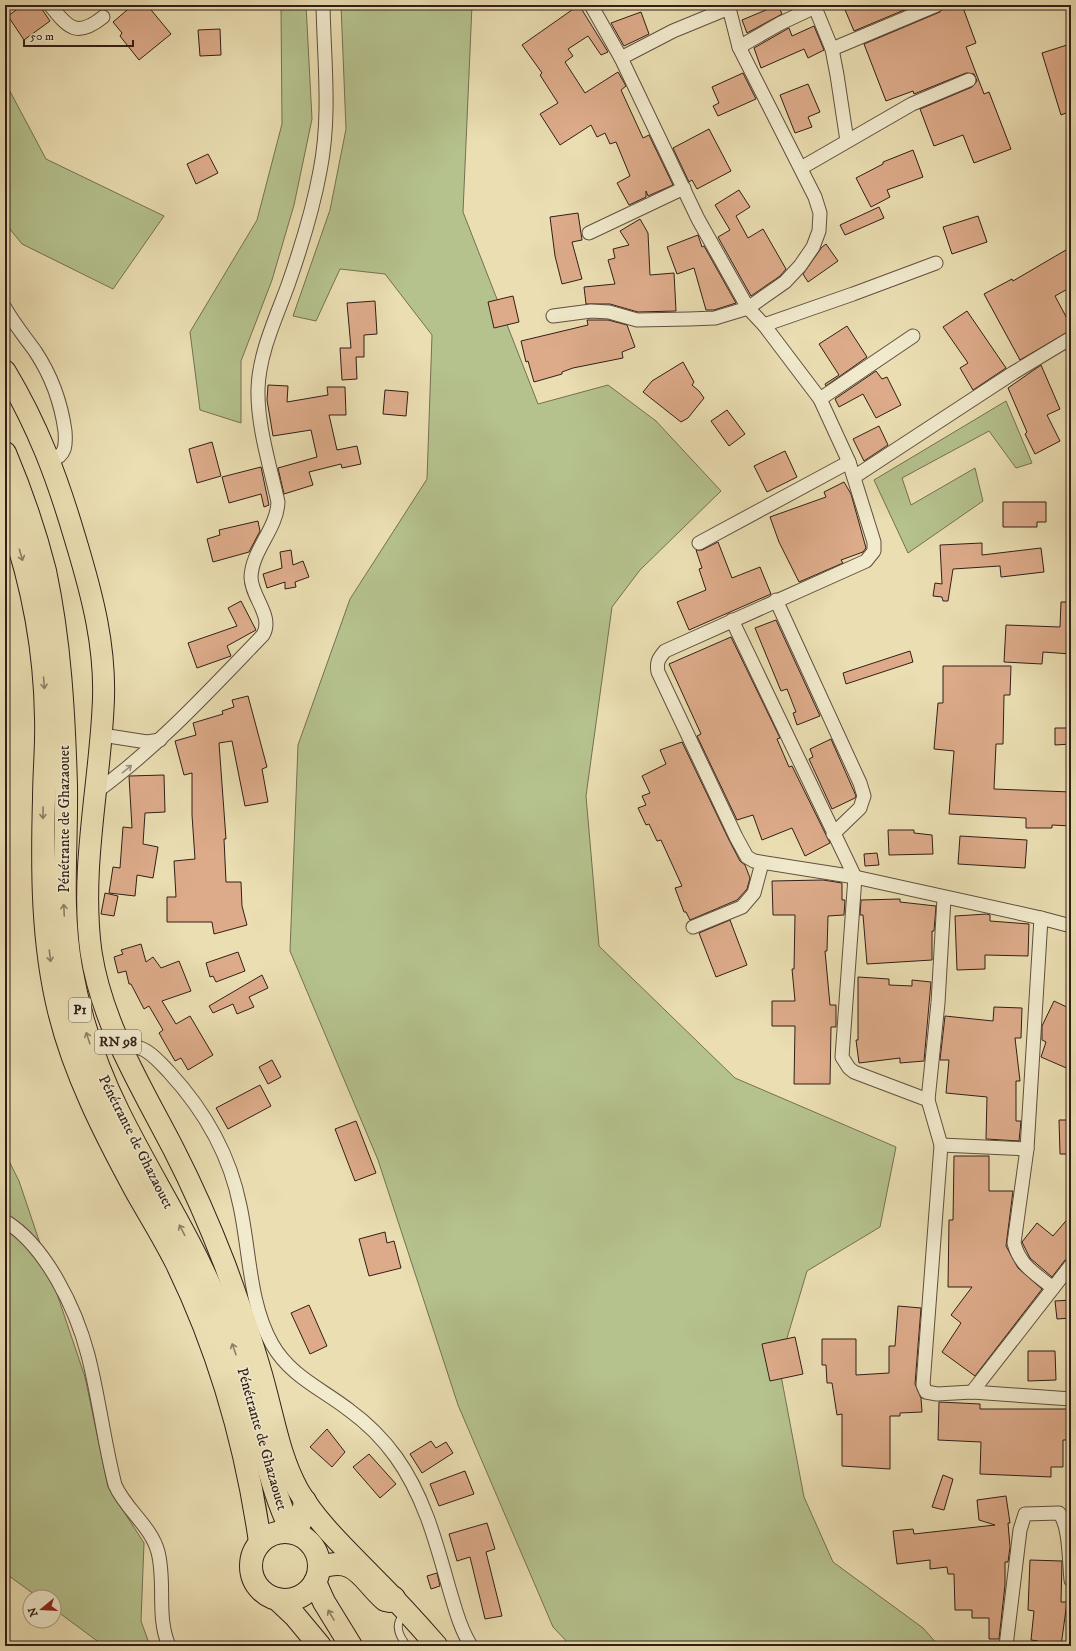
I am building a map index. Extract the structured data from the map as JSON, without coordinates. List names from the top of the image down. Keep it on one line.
{"streets":{"highway":["Pénétrante de Ghazaouet","P1"],"main road":["RN 98"]},"scale_bar":"50 m","north":"left"}
